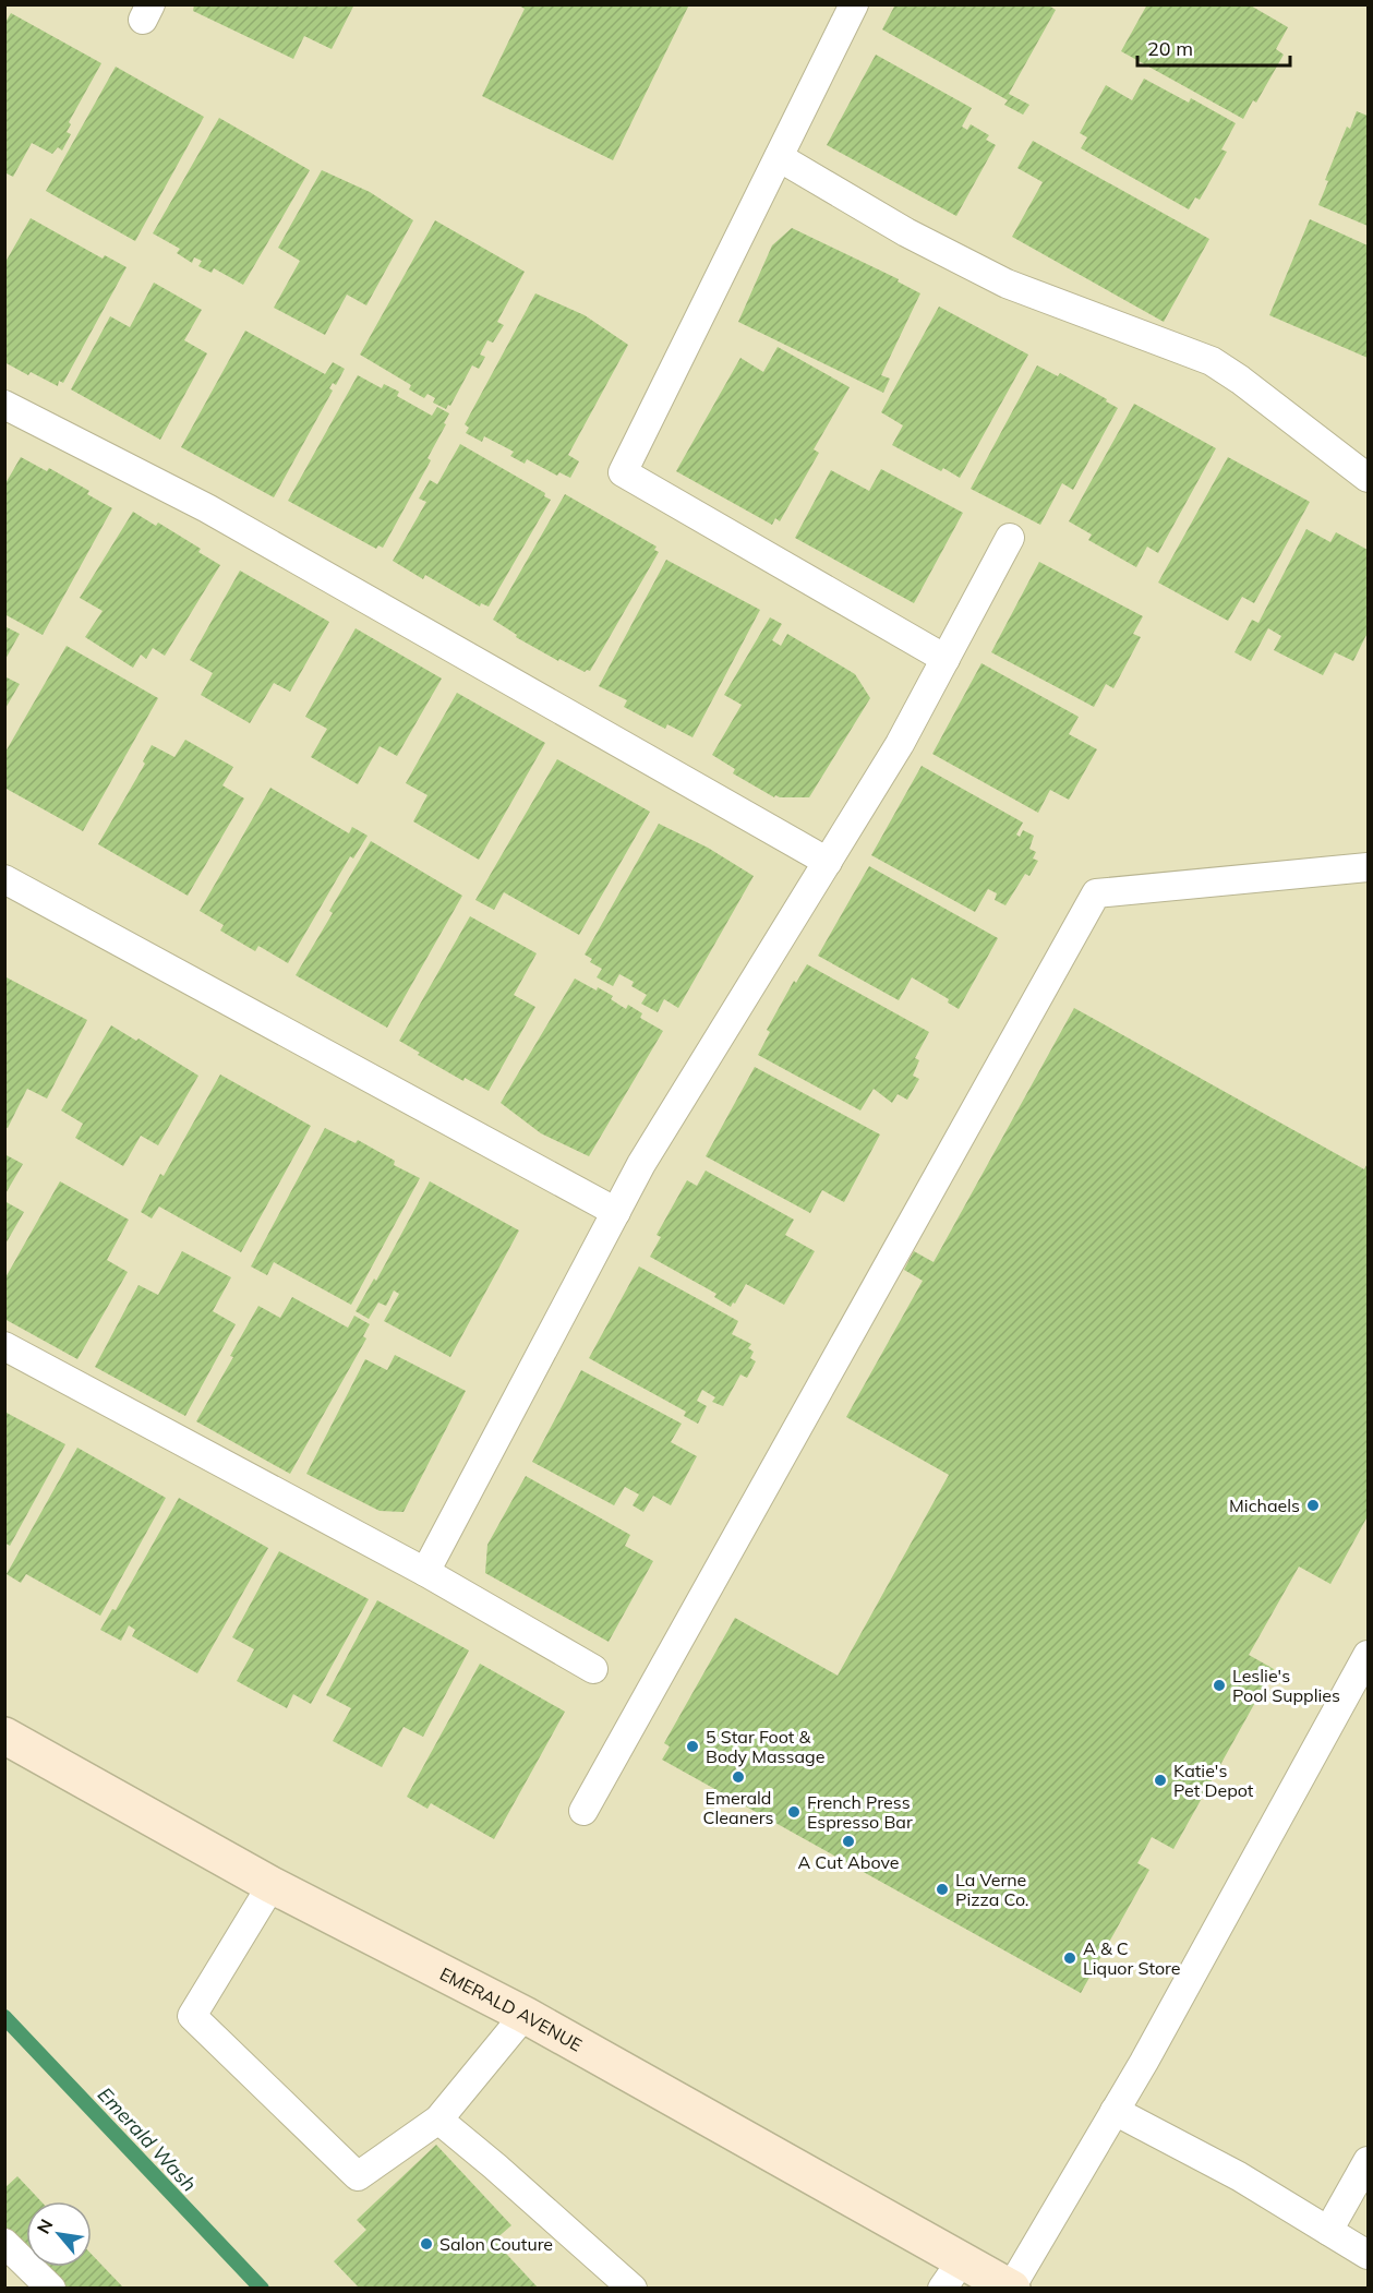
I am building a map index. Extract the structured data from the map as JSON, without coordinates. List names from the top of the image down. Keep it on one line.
{"streets":{"street":["EMERALD AVENUE"]},"water":["Emerald Wash"],"places":["Michaels","Leslie's Pool Supplies","5 Star Foot & Body Massage","Emerald Cleaners","Katie's Pet Depot","French Press Espresso Bar","A Cut Above","La Verne Pizza Co.","A & C Liquor Store","Salon Couture"],"scale_bar":"20 m","north":"top left"}
